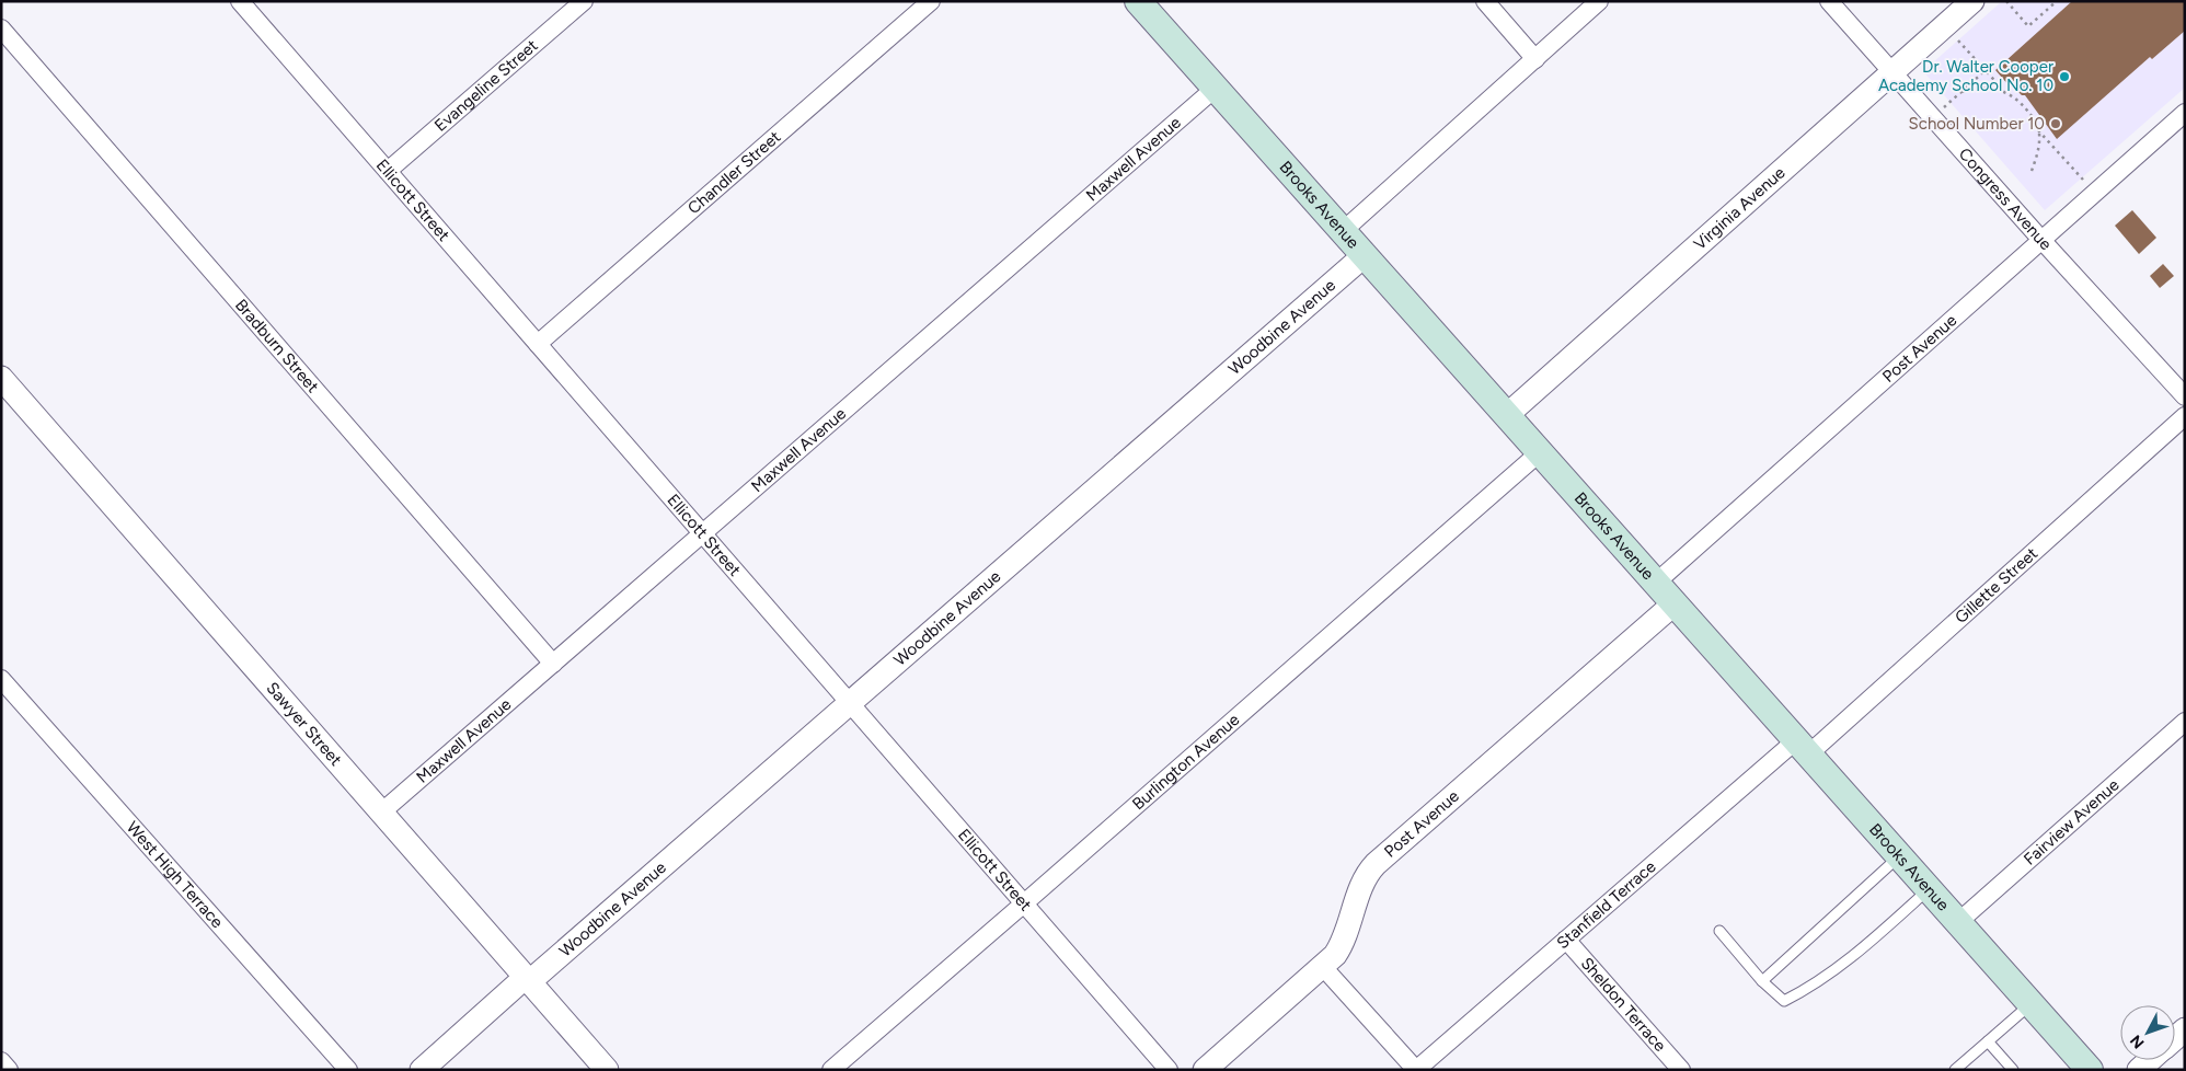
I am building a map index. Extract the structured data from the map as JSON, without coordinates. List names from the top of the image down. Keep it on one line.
{"streets":{"main road":["Brooks Avenue"],"street":["Evangeline Street","Maxwell Avenue","Chandler Street","Congress Avenue","Ellicott Street","Virginia Avenue","Woodbine Avenue","Bradburn Street","Post Avenue","Gillette Street","Sawyer Street","Burlington Avenue","Fairview Avenue","West High Terrace","Stanfield Terrace","Sheldon Terrace"]},"crossings":[["Evangeline Street","Ellicott Street"],["Maxwell Avenue","Ellicott Street"],["Maxwell Avenue","Brooks Avenue"],["Maxwell Avenue","Bradburn Street"],["Maxwell Avenue","Sawyer Street"],["Chandler Street","Ellicott Street"],["Congress Avenue","Virginia Avenue"],["Congress Avenue","Post Avenue"],["Ellicott Street","Woodbine Avenue"],["Ellicott Street","Burlington Avenue"],["Brooks Avenue","Virginia Avenue"],["Brooks Avenue","Woodbine Avenue"],["Brooks Avenue","Post Avenue"],["Brooks Avenue","Gillette Street"],["Brooks Avenue","Burlington Avenue"],["Brooks Avenue","Fairview Avenue"],["Brooks Avenue","Stanfield Terrace"],["Woodbine Avenue","Sawyer Street"],["Gillette Street","Stanfield Terrace"],["Stanfield Terrace","Sheldon Terrace"]],"places":["Dr. Walter Cooper Academy School No. 10","School Number 10"],"north":"bottom left"}
